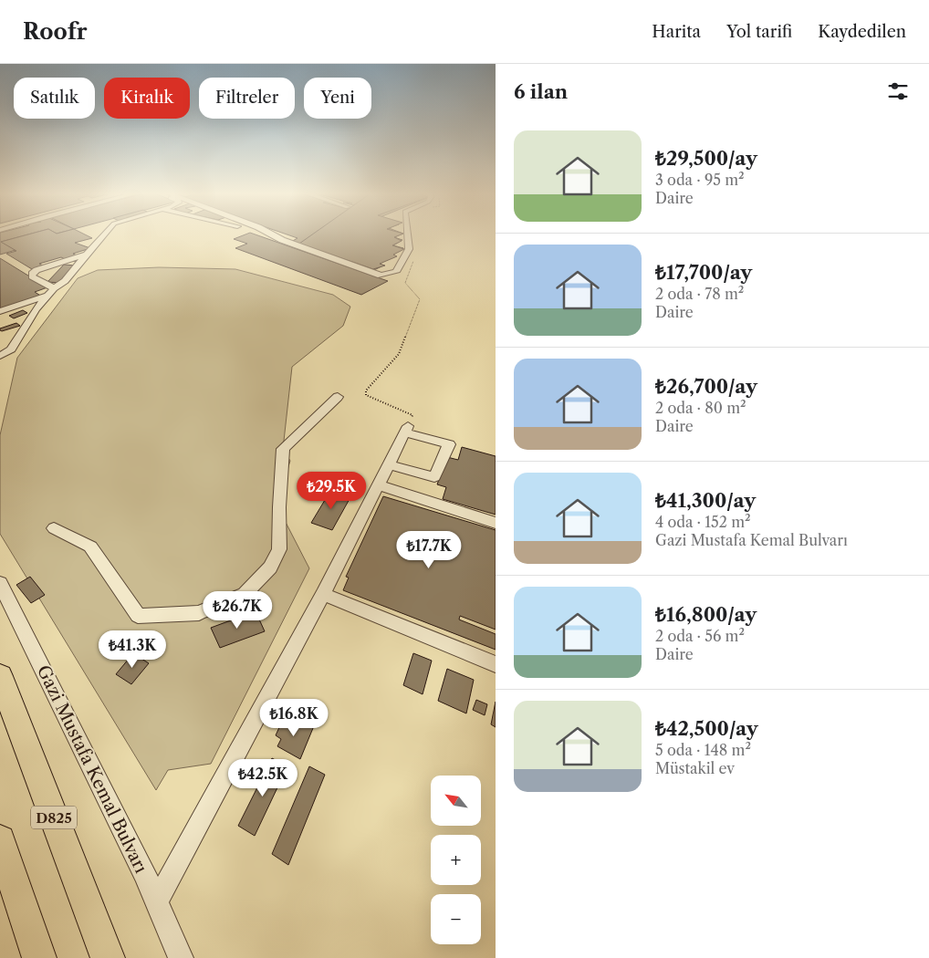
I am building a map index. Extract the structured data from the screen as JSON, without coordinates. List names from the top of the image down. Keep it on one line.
{"streets":{"highway":["D825"],"street":["Gazi Mustafa Kemal Bulvarı"]},"north":"top left","page":{"header":"Roofr","nav":["Harita","Yol tarifi","Kaydedilen"],"heading":"6 ilan","chip":["Satılık","Kiralık","Filtreler","Yeni"],"list":[{"name":"₺29,500/ay","note":"3 oda · 95 m² · Daire"},{"name":"₺17,700/ay","note":"2 oda · 78 m² · Daire"},{"name":"₺26,700/ay","note":"2 oda · 80 m² · Daire"},{"name":"₺41,300/ay","note":"4 oda · 152 m² · Gazi Mustafa Kemal Bulvarı"},{"name":"₺16,800/ay","note":"2 oda · 56 m² · Daire"},{"name":"₺42,500/ay","note":"5 oda · 148 m² · Müstakil ev"}],"price":["₺29.5K","₺17.7K","₺26.7K","₺41.3K","₺16.8K","₺42.5K"],"map_buttons":["+","−"]}}
